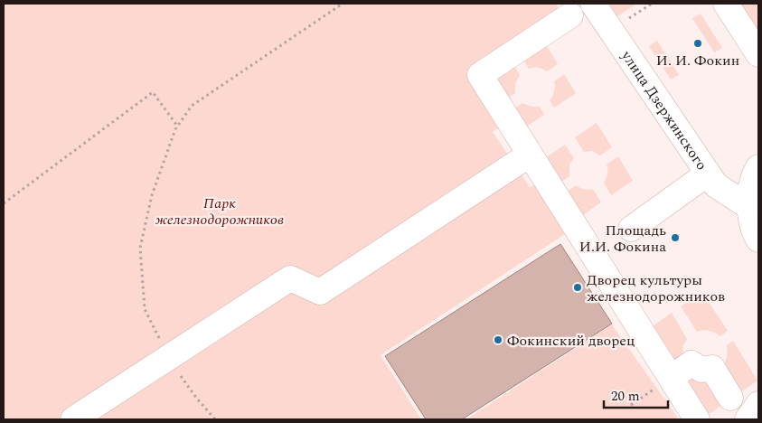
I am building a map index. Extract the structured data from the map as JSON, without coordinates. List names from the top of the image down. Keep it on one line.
{"streets":{"street":["улица Дзержинского"]},"parks":["Парк железнодорожников"],"places":["И. И. Фокин","Площадь И.И. Фокина","Дворец культуры железнодорожников","Фокинский дворец"],"scale_bar":"20 m"}
